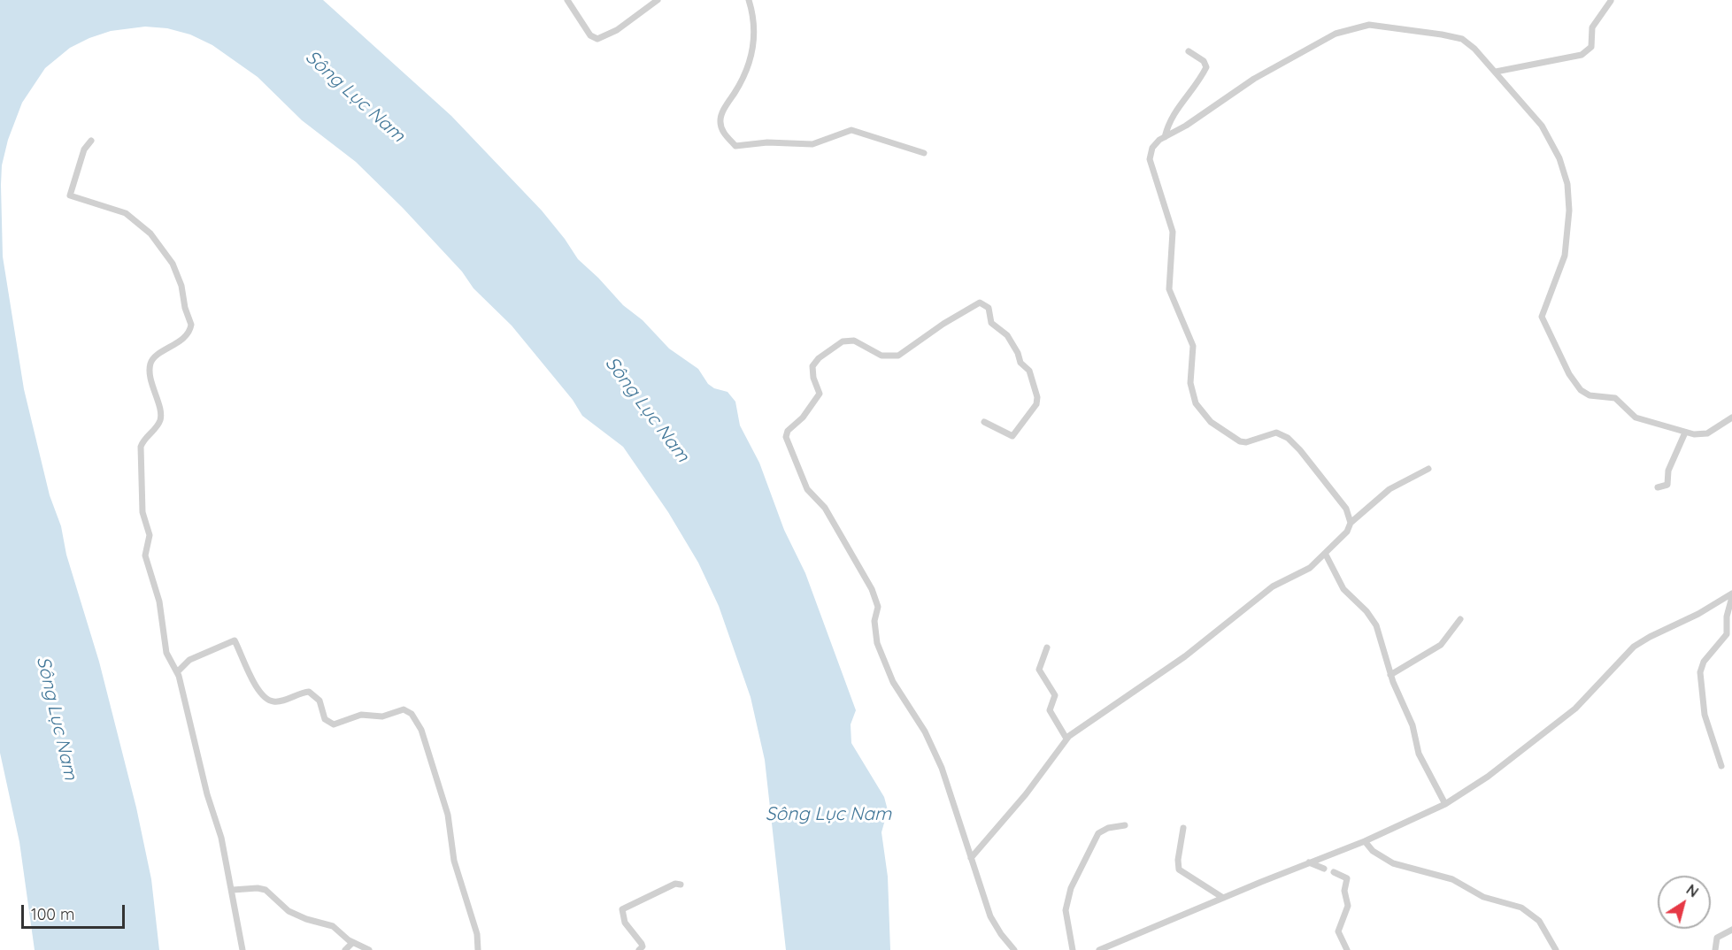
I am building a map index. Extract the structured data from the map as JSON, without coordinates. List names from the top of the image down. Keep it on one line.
{"water":["Sông Lục Nam"],"scale_bar":"100 m","north":"top right"}
